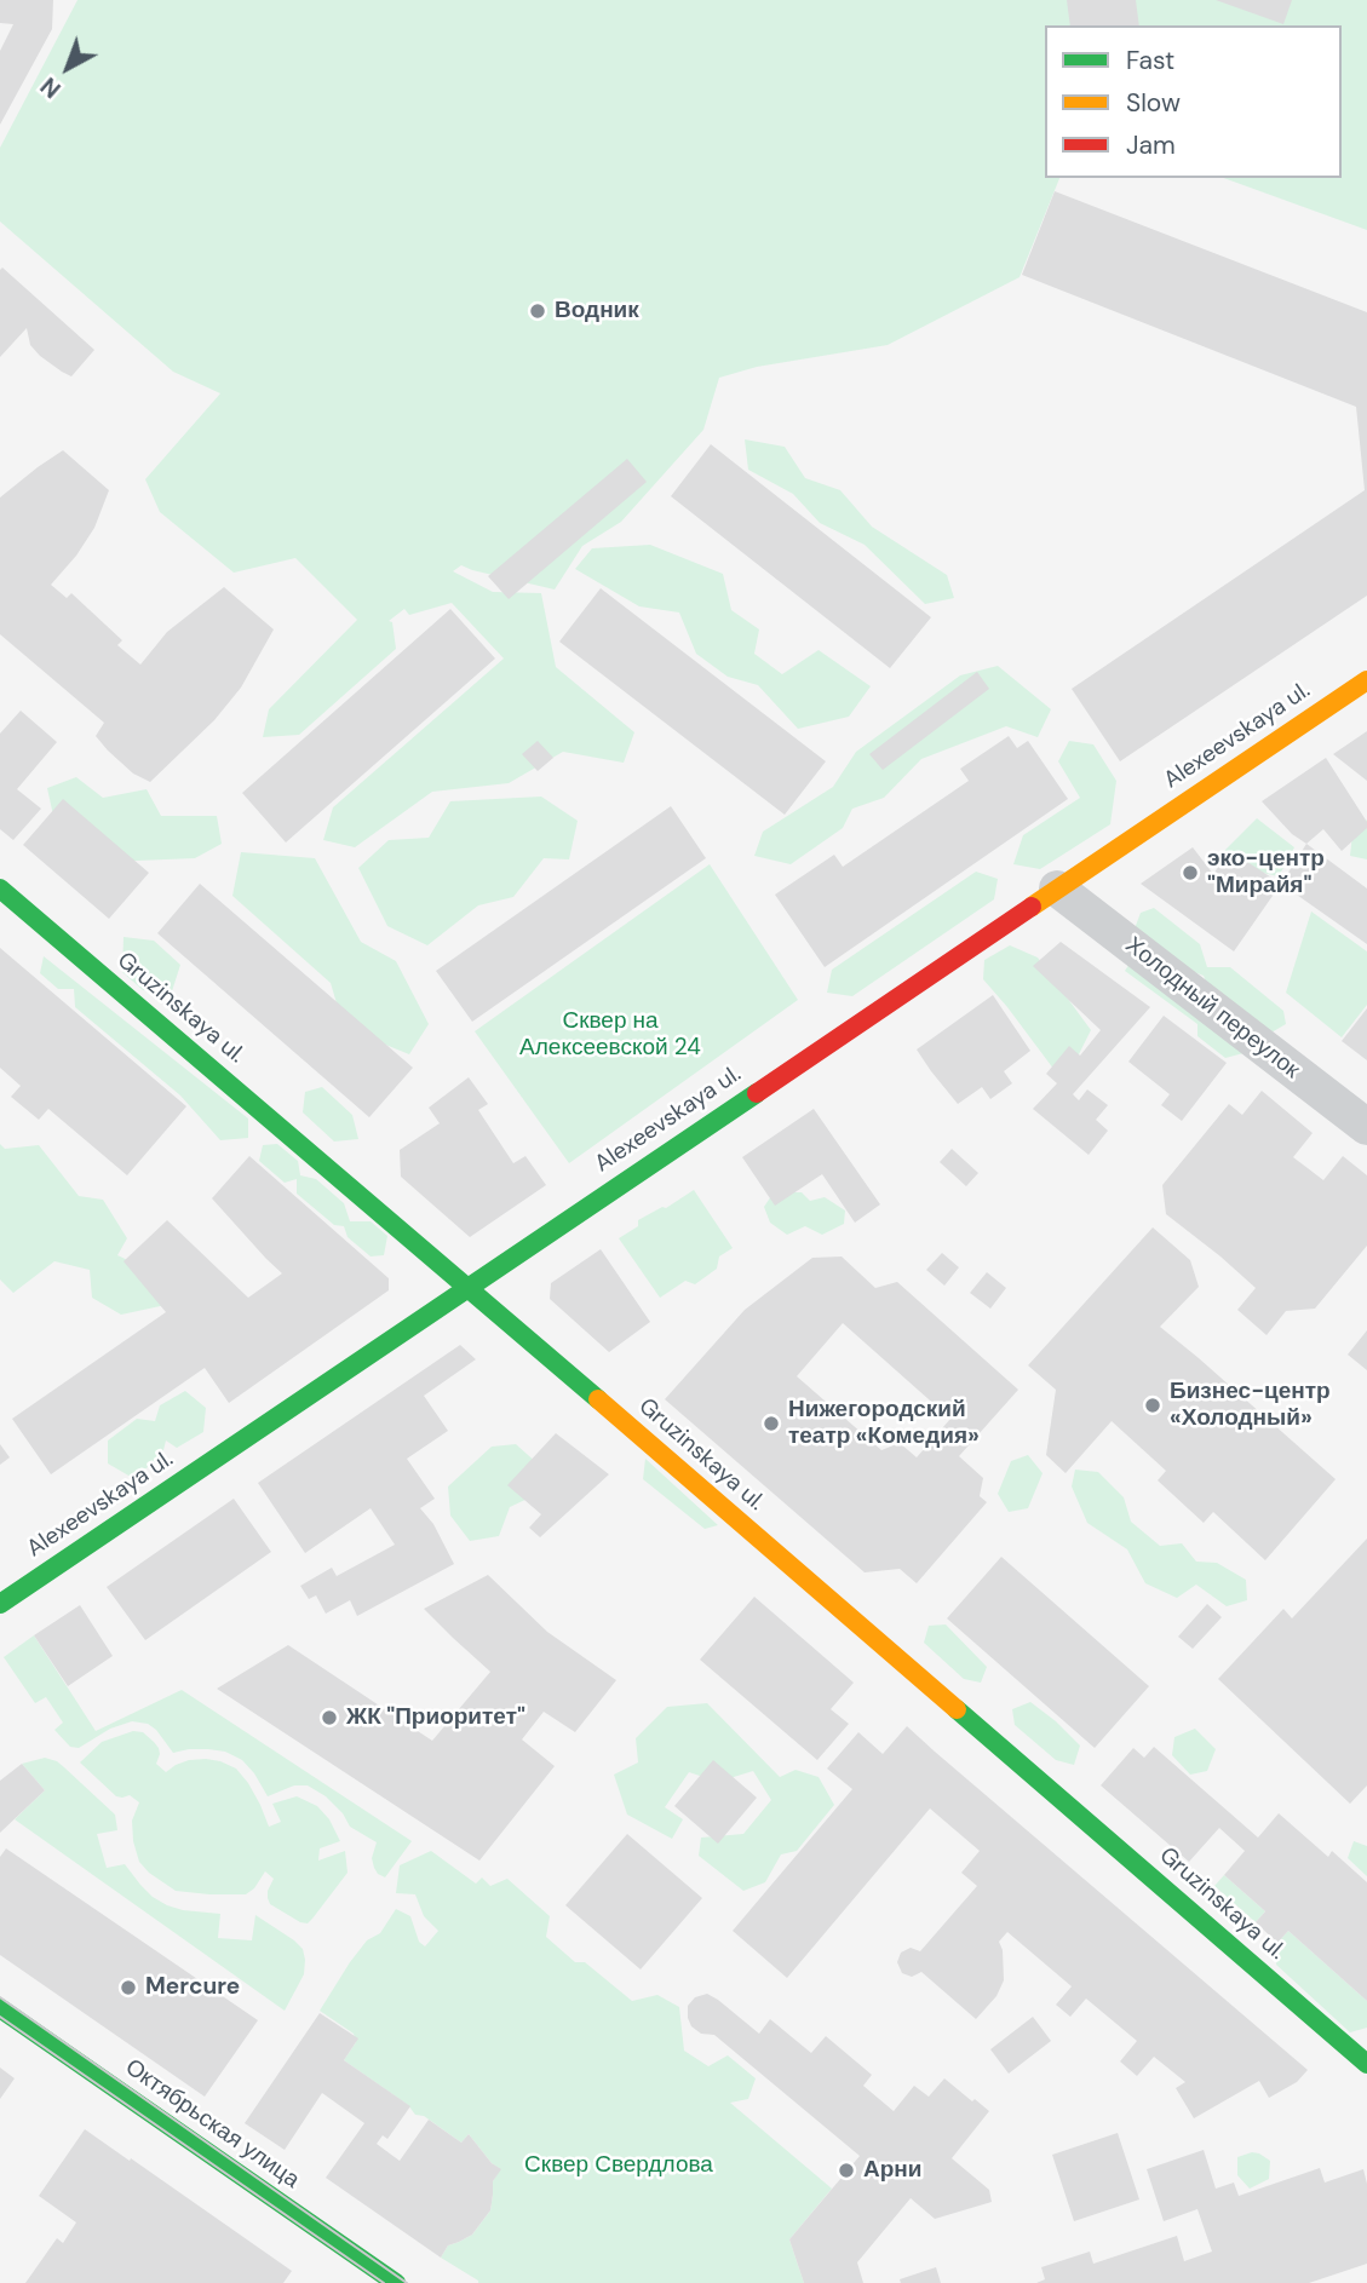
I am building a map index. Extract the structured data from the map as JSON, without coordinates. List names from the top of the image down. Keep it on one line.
{"streets":{"street":["Alexeevskaya ul.","Gruzinskaya ul.","Холодный переулок","Октябрьская улица"]},"crossings":[["Alexeevskaya ul.","Gruzinskaya ul."],["Alexeevskaya ul.","Холодный переулок"]],"parks":["Сквер на Алексеевской 24","Сквер Свердлова"],"places":["Водник","эко-центр \"Мирайя\"","Бизнес-центр «Холодный»","Нижегородский театр «Комедия»","ЖК \"Приоритет\"","Mercure","Арни"],"legend":["Fast","Slow","Jam"],"north":"bottom left"}
